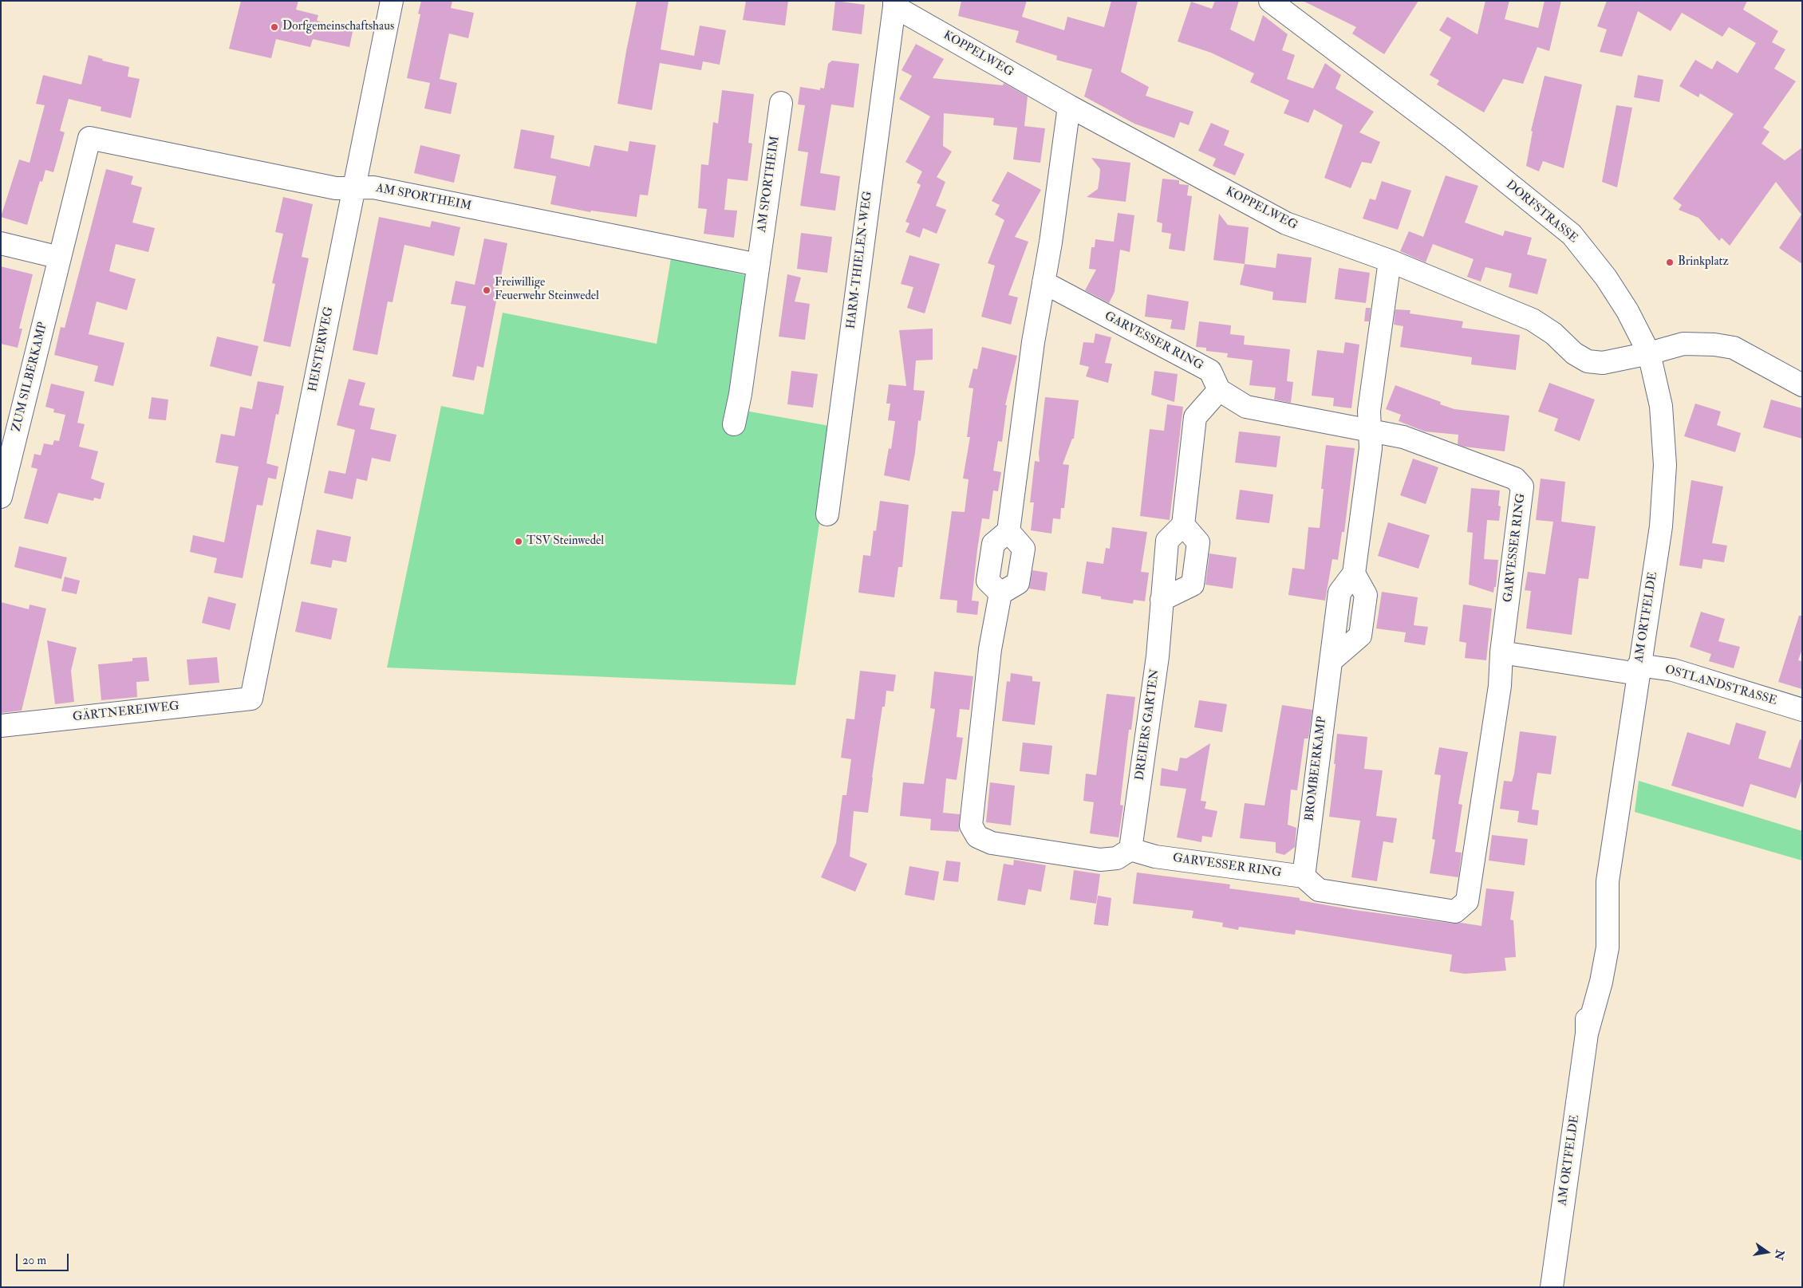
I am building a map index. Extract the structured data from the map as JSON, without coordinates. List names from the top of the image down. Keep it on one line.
{"streets":{"street":["KOPPELWEG","AM SPORTHEIM","DORFSTRASSE","HARM-THIELEN-WEG","GARVESSER RING","HEISTERWEG","ZUM SILBERKAMP","AM ORTFELDE","OSTLANDSTRASSE","GÄRTNEREIWEG","DREIERS GARTEN","BROMBEERKAMP"]},"crossings":[["KOPPELWEG","DORFSTRASSE"],["KOPPELWEG","HARM-THIELEN-WEG"],["KOPPELWEG","AM ORTFELDE"],["AM SPORTHEIM","HEISTERWEG"],["AM SPORTHEIM","ZUM SILBERKAMP"],["DORFSTRASSE","AM ORTFELDE"],["GARVESSER RING","DREIERS GARTEN"],["GARVESSER RING","BROMBEERKAMP"],["HEISTERWEG","GÄRTNEREIWEG"],["AM ORTFELDE","OSTLANDSTRASSE"]],"places":["Dorfgemeinschaftshaus","Brinkplatz","Freiwillige Feuerwehr Steinwedel","TSV Steinwedel"],"scale_bar":"20 m","north":"right"}
